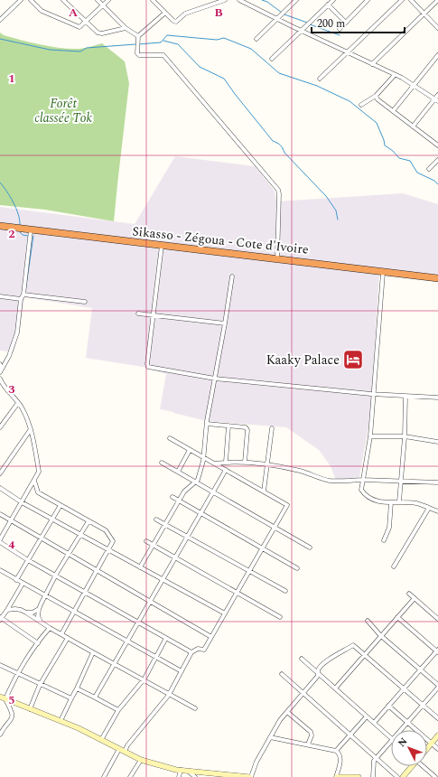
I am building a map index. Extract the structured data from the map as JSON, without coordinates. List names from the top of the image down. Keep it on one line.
{"streets":{"highway":["Sikasso - Zégoua - Cote d'Ivoire"]},"parks":["Forêt classée Tok"],"places":{"hotel":["Kaaky Palace"]},"scale_bar":"200 m","north":"top left","grid":{"columns":["A","B"],"rows":["1","2","3","4","5"]}}
